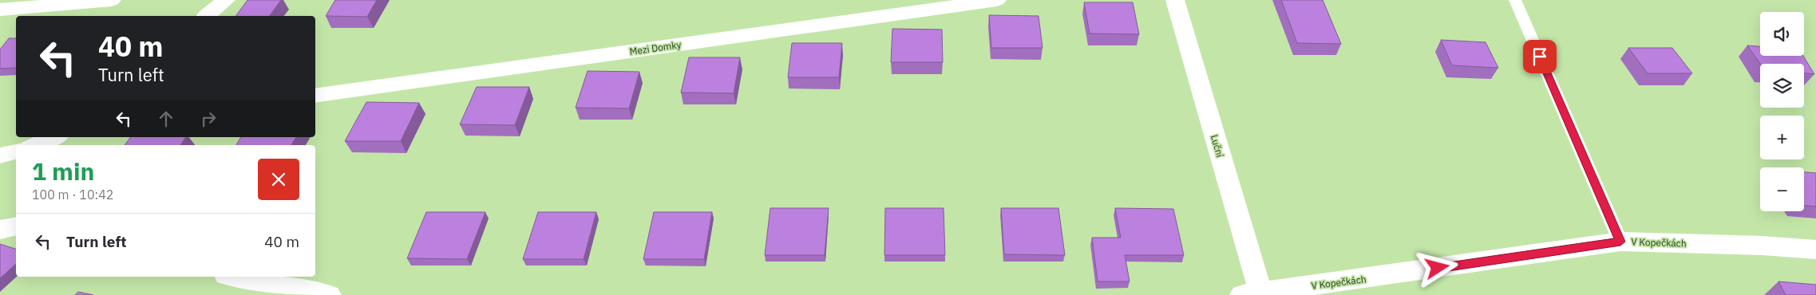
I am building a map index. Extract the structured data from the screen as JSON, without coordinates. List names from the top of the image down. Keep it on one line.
{"streets":{"street":["Mezi Domky","Luční","V Kopečkách"]},"crossings":[["Luční","V Kopečkách"]],"page":{"map_buttons":["+","−"],"turn":["40 m","Turn left"],"heading":["1 min","100 m · 10:42"],"list":[{"name":"Turn left","value":"40 m"}]}}
